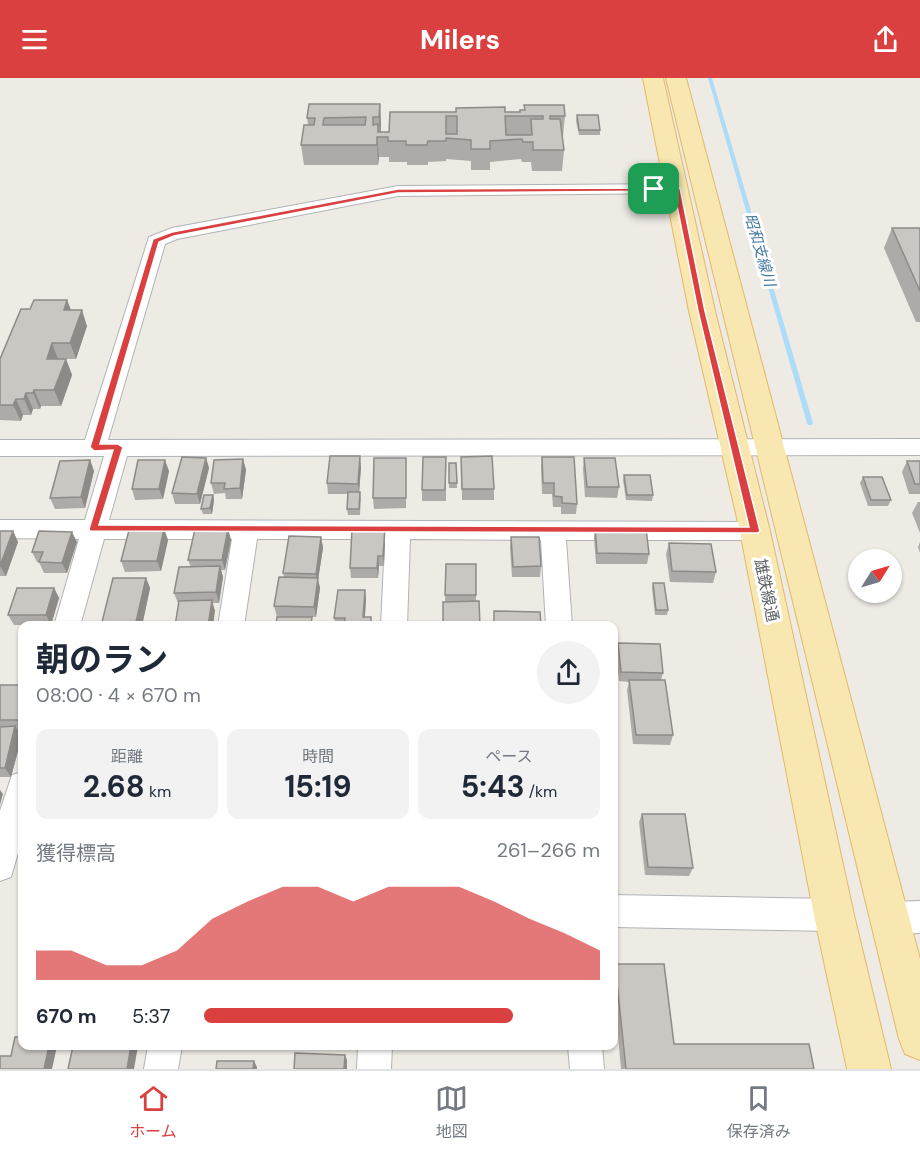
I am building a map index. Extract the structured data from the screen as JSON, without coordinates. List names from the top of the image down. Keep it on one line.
{"streets":{"main road":["雄鉄線通"]},"water":["昭和支線川"],"north":"top right","page":{"header":"Milers","heading":["朝のラン","08:00 · 4 × 670 m"],"stats":[["距離","2.68 km"],["時間","15:19"],["ペース","5:43 /km"]],"chart":["獲得標高","261–266 m"],"list":[{"name":"670 m","note":"5:37"}],"tabs":["ホーム","地図","保存済み"]}}
